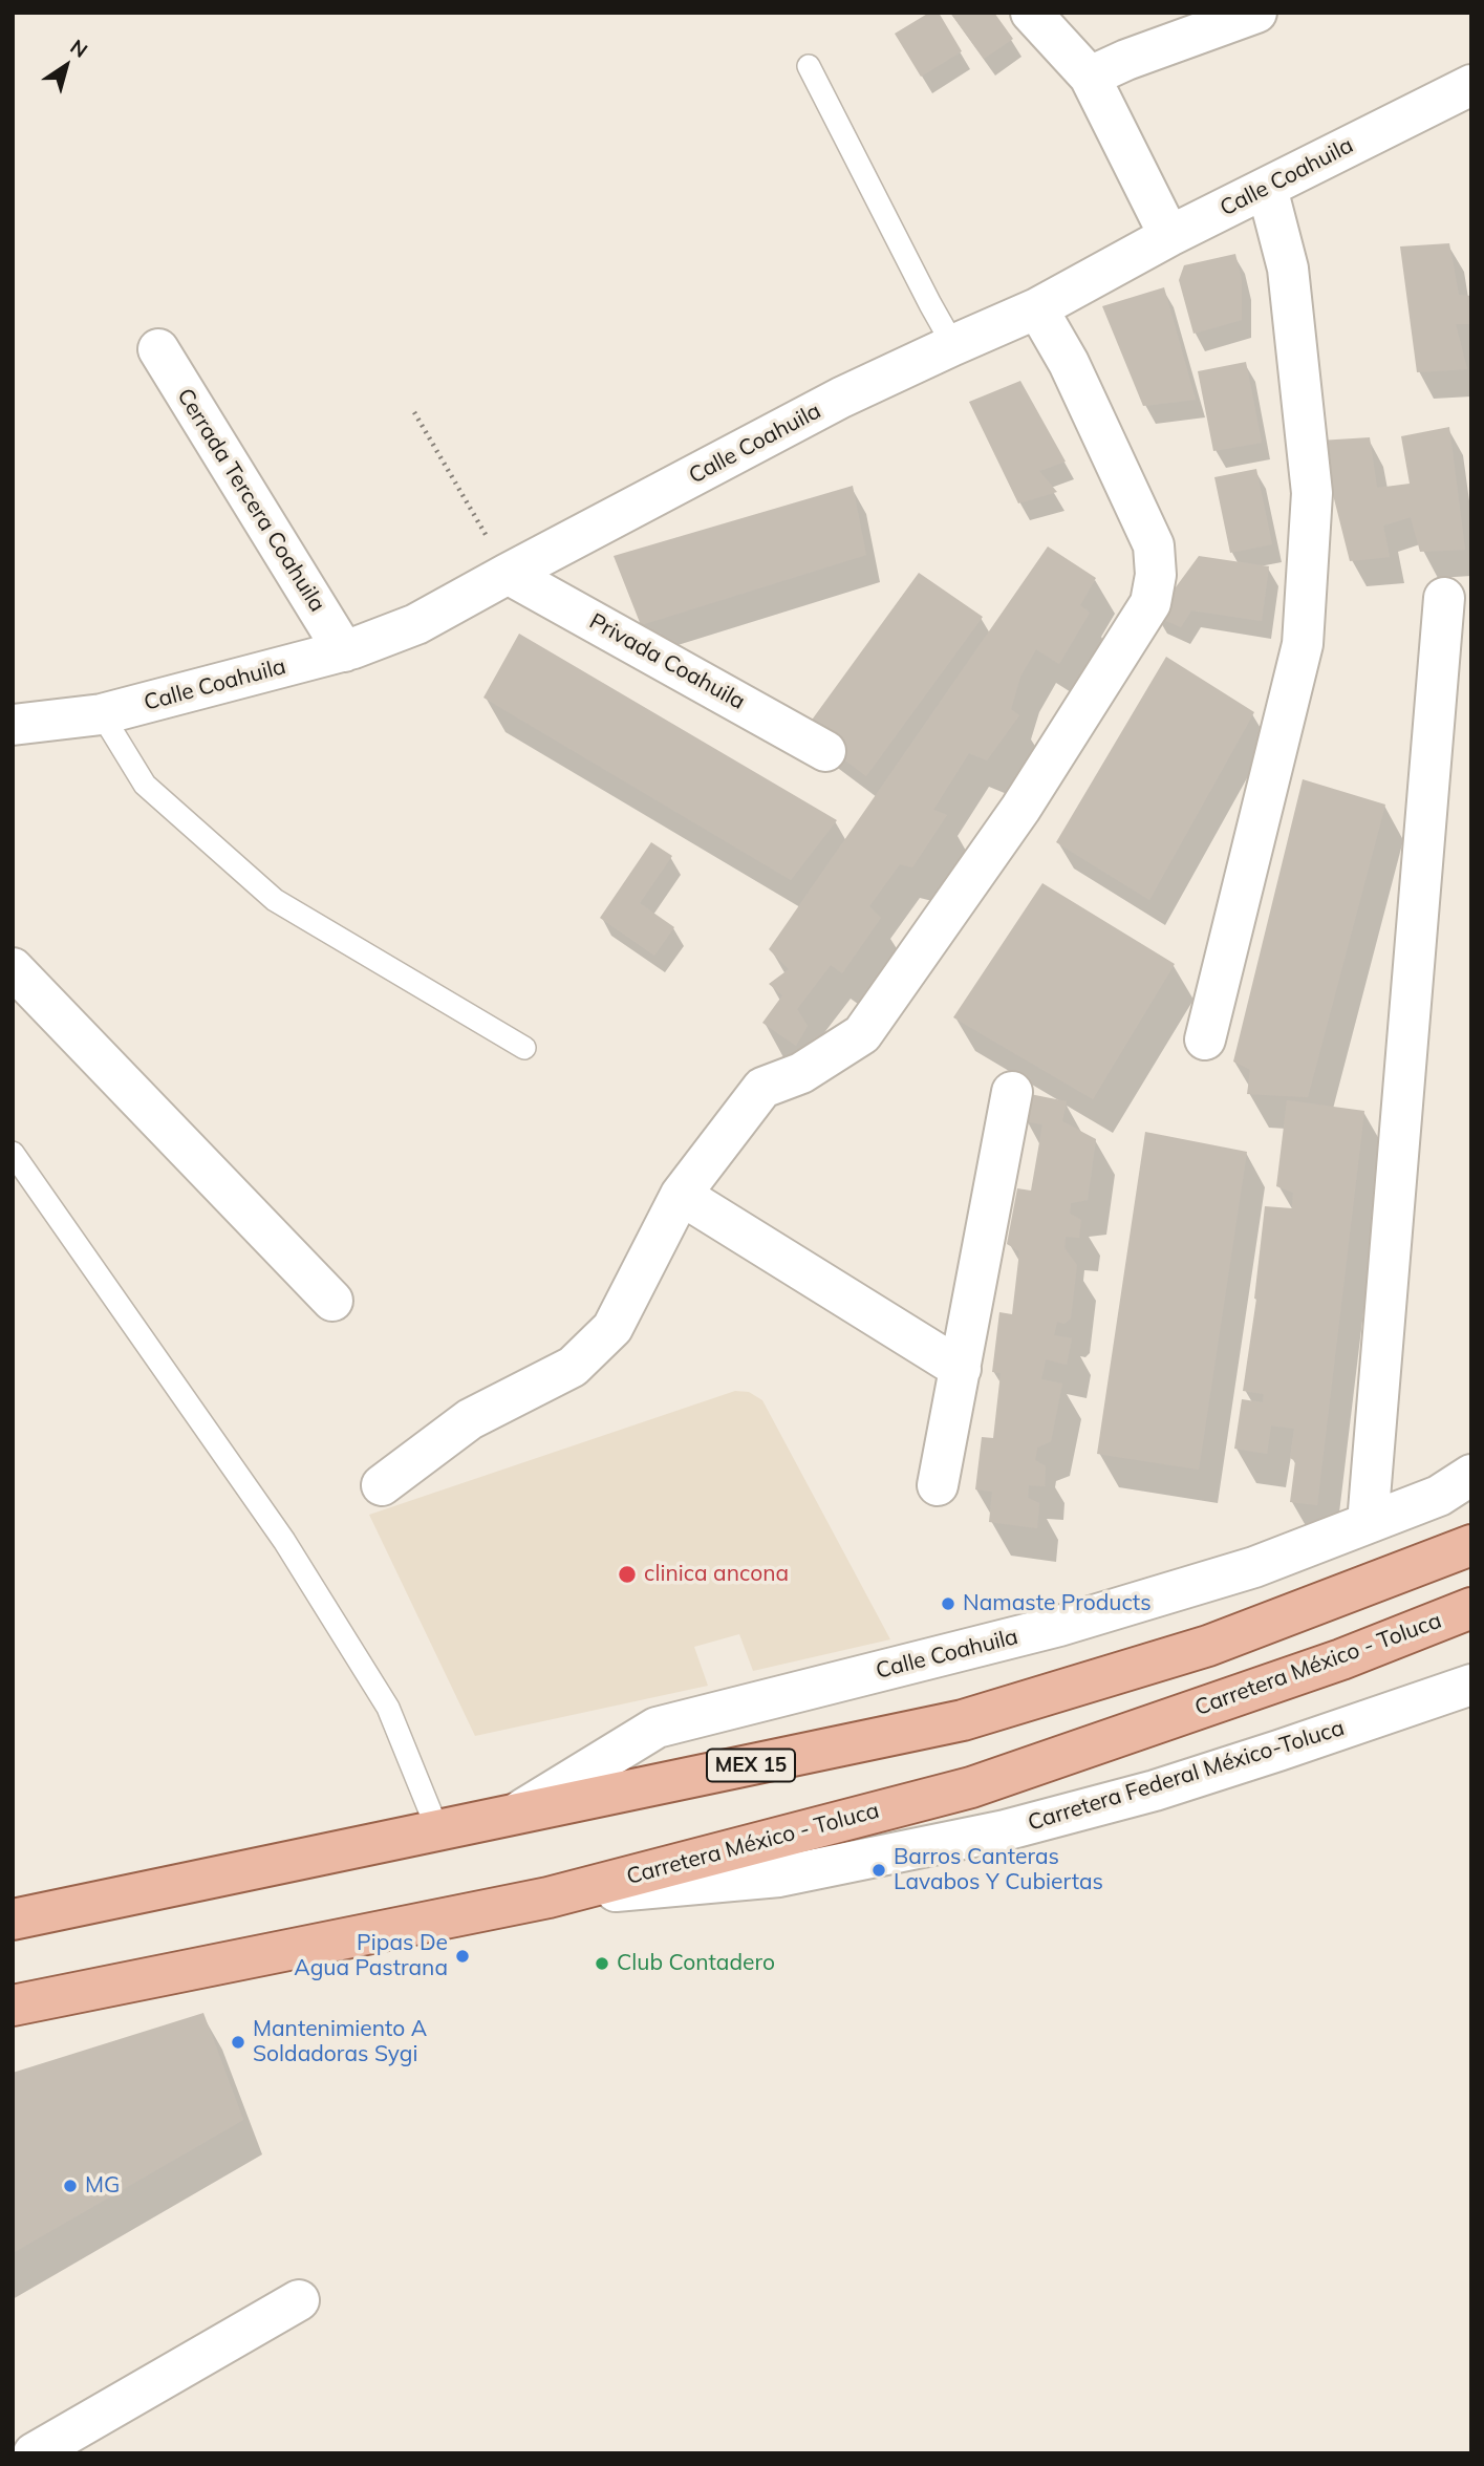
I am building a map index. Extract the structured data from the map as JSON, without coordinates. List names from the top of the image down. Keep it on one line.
{"streets":{"main road":["Carretera México - Toluca","MEX 15"],"street":["Calle Coahuila","Cerrada Tercera Coahuila","Privada Coahuila","Carretera Federal México-Toluca"]},"crossings":[["Calle Coahuila","Cerrada Tercera Coahuila"],["Calle Coahuila","Privada Coahuila"],["Calle Coahuila","MEX 15"],["Carretera México - Toluca","Carretera Federal México-Toluca"]],"places":["clinica ancona","Namaste Products","Barros Canteras Lavabos Y Cubiertas","Pipas De Agua Pastrana","Club Contadero","Mantenimiento A Soldadoras Sygi","MG"],"north":"top right"}
